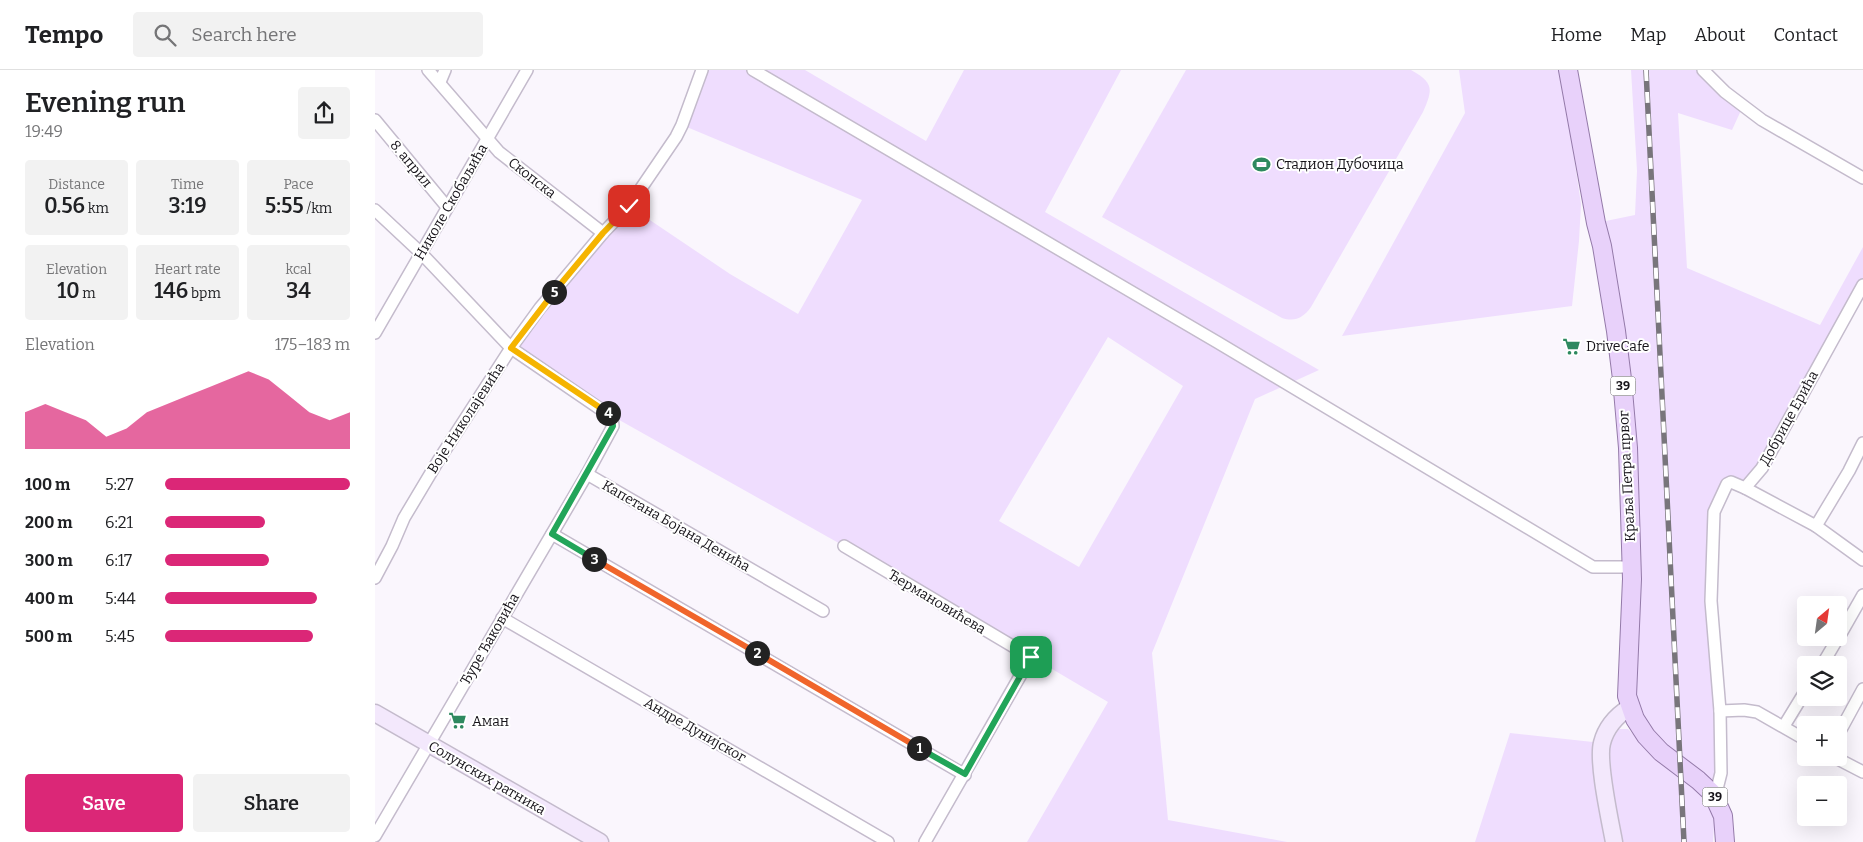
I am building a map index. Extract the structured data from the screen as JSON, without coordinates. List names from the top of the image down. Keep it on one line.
{"streets":{"main road":["39","Краља Петра првог","Солунских ратника"],"street":["8. април","Скопска","Николе Скобаљића","Воје Николајевића","Добрице Ерића","Капетана Бојана Денића","Ђермановићева","Ђуре Ђаковића","Андре Дунијског"]},"crossings":[["8. април","Николе Скобаљића"],["Скопска","Николе Скобаљића"],["Скопска","Воје Николајевића"],["Николе Скобаљића","Капетана Бојана Денића"],["39","Краља Петра првог"],["Воје Николајевића","Капетана Бојана Денића"],["Капетана Бојана Денића","Ђуре Ђаковића"],["Ђуре Ђаковића","Андре Дунијског"],["Ђуре Ђаковића","Солунских ратника"]],"places":{"sports":["Стадион Дубочица"],"supermarket":["DriveCafe","Аман"]},"north":"top right","page":{"header":"Tempo","search":"Search here","nav":["Home","Map","About","Contact"],"heading":["Evening run","19:49"],"stats":[["Distance","0.56 km"],["Time","3:19"],["Pace","5:55 /km"],["Elevation","10 m"],["Heart rate","146 bpm"],["kcal","34"]],"pins":["5","4","3","2","1"],"chart":["Elevation","175–183 m"],"list":[{"name":"100 m","note":"5:27"},{"name":"200 m","note":"6:21"},{"name":"300 m","note":"6:17"},{"name":"400 m","note":"5:44"},{"name":"500 m","note":"5:45"}],"map_buttons":["+","−"],"buttons":["Save","Share"]}}
